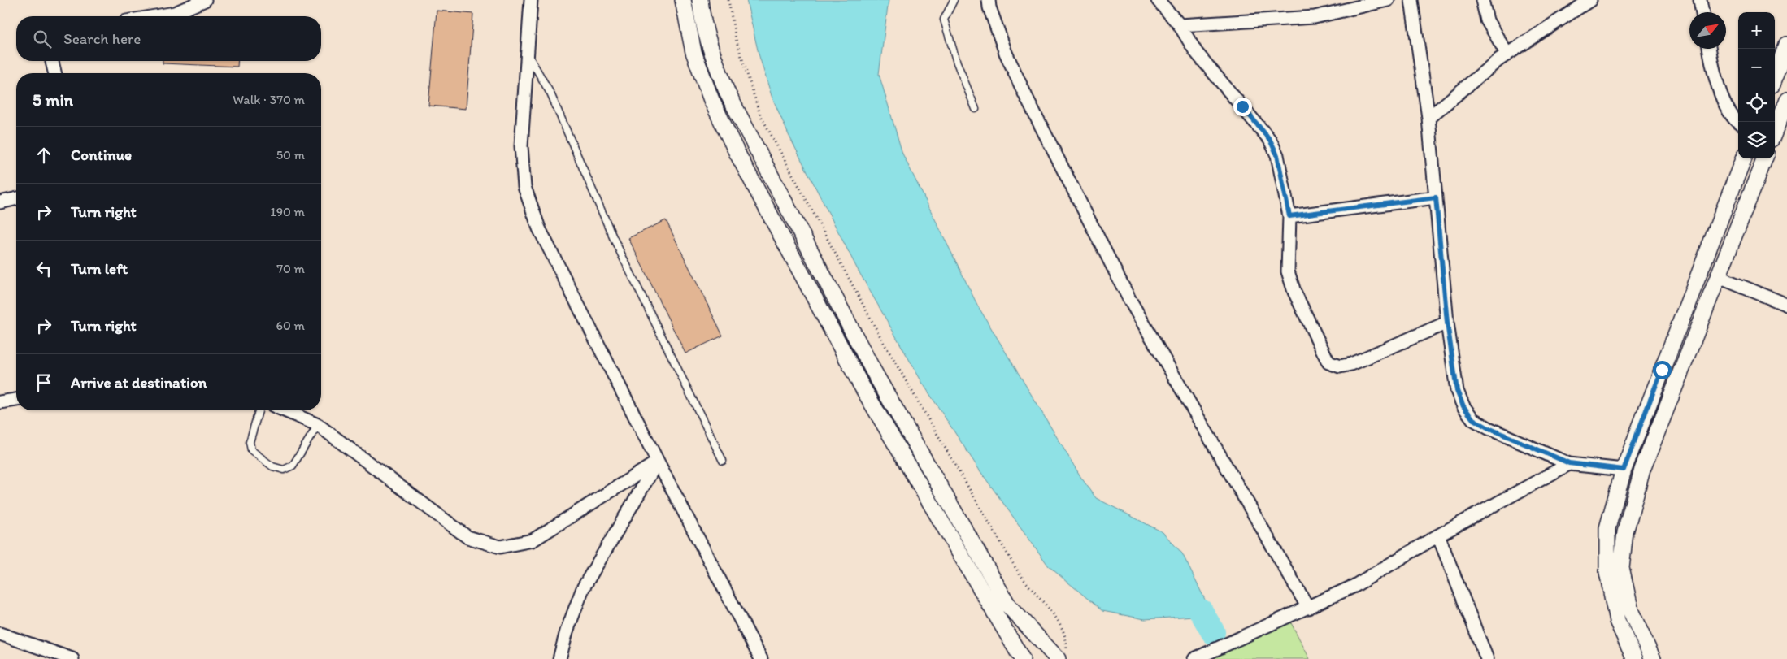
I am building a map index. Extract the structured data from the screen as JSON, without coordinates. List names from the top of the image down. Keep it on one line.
{"north":"top right","page":{"map_buttons":["+","−"],"search":"Search here","heading":["5 min","Walk · 370 m"],"list":[["Continue","50 m"],["Turn right","190 m"],["Turn left","70 m"],["Turn right","60 m"],"Arrive at destination"]}}
